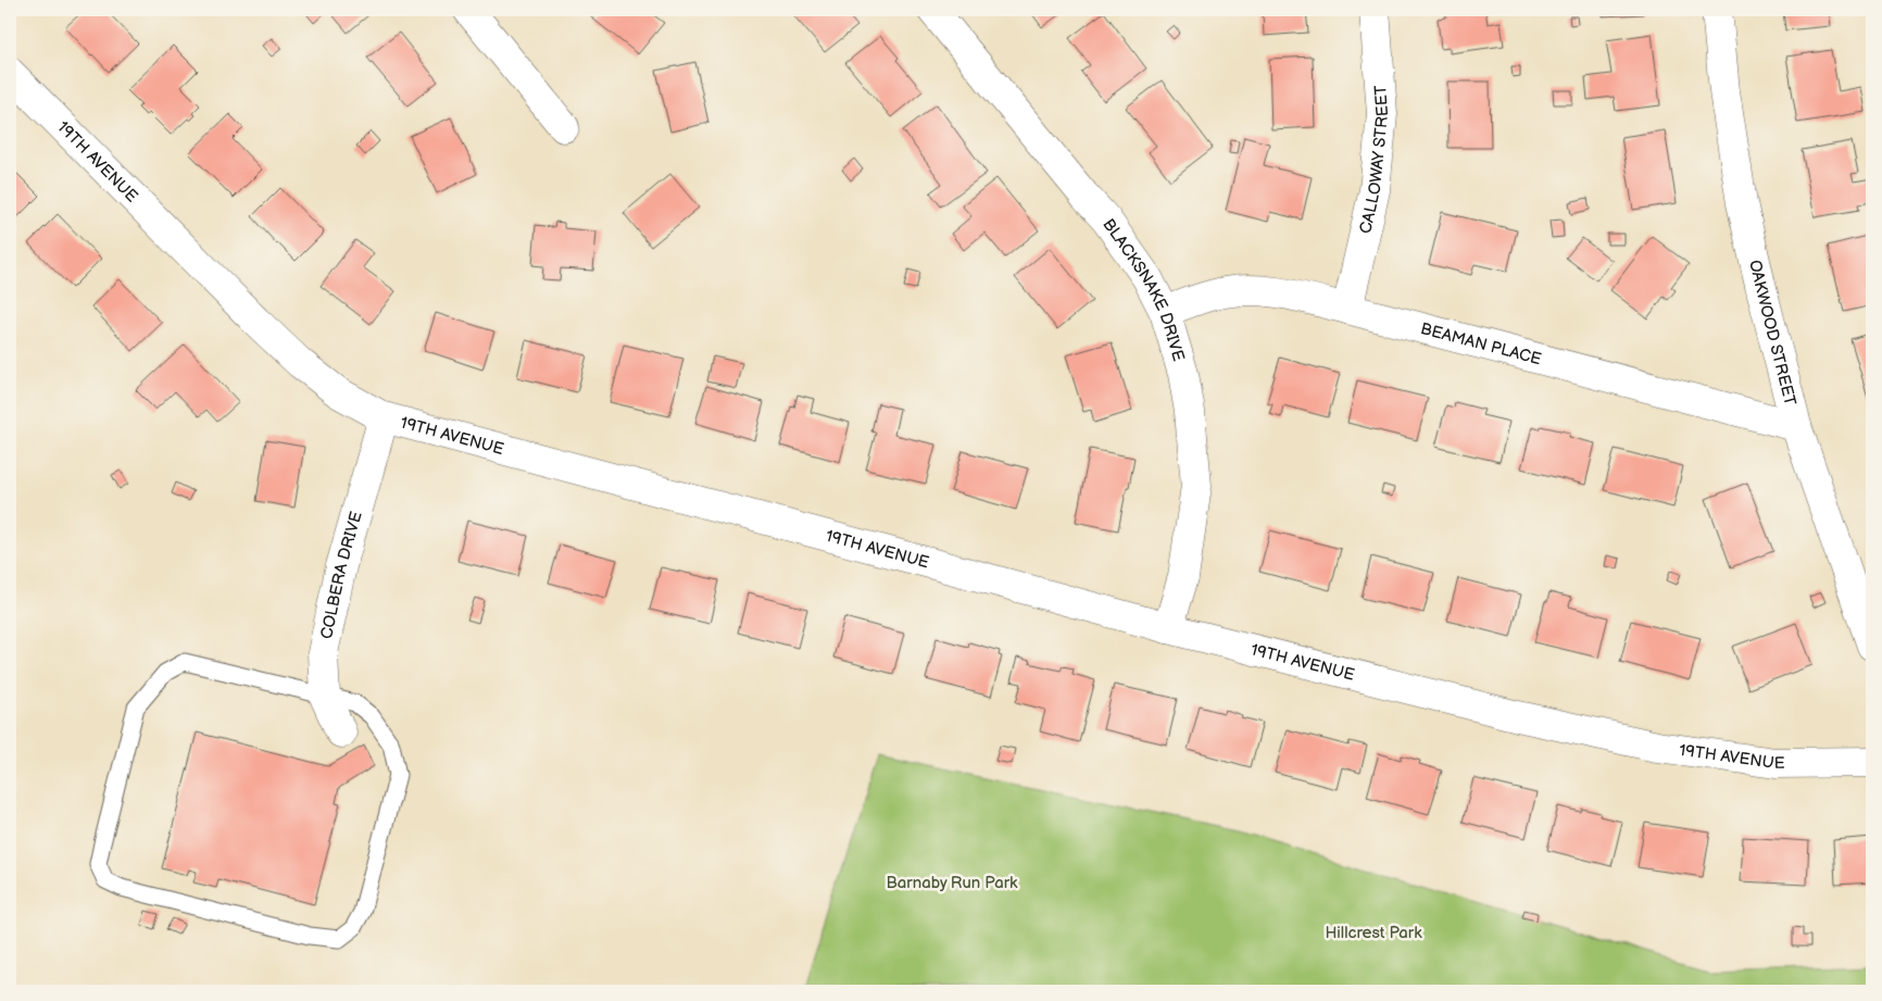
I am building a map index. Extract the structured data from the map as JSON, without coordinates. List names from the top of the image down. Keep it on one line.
{"streets":{"street":["CALLOWAY STREET","19TH AVENUE","BLACKSNAKE DRIVE","OAKWOOD STREET","BEAMAN PLACE","COLBERA DRIVE"]},"crossings":[["CALLOWAY STREET","BEAMAN PLACE"],["19TH AVENUE","BLACKSNAKE DRIVE"],["19TH AVENUE","COLBERA DRIVE"],["BLACKSNAKE DRIVE","BEAMAN PLACE"],["OAKWOOD STREET","BEAMAN PLACE"]],"parks":["Barnaby Run Park","Hillcrest Park"]}
